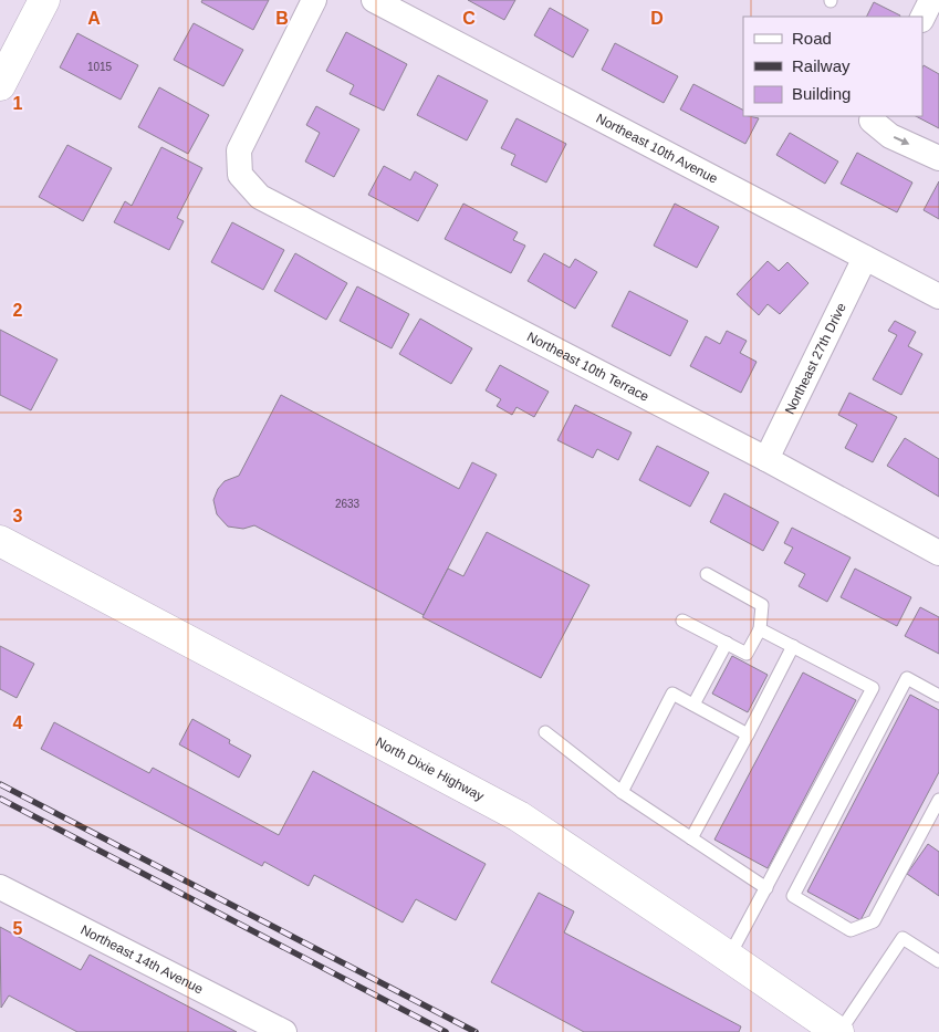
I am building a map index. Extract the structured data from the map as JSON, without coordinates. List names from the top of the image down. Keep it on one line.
{"streets":{"main road":["North Dixie Highway"],"street":["Northeast 10th Avenue","Northeast 27th Drive","Northeast 10th Terrace","Northeast 14th Avenue"]},"crossings":[["Northeast 10th Avenue","Northeast 27th Drive"],["Northeast 27th Drive","Northeast 10th Terrace"]],"house_numbers":["1015","2633"],"legend":["Road","Railway","Building"],"grid":{"columns":["A","B","C","D"],"rows":["1","2","3","4","5"]}}
